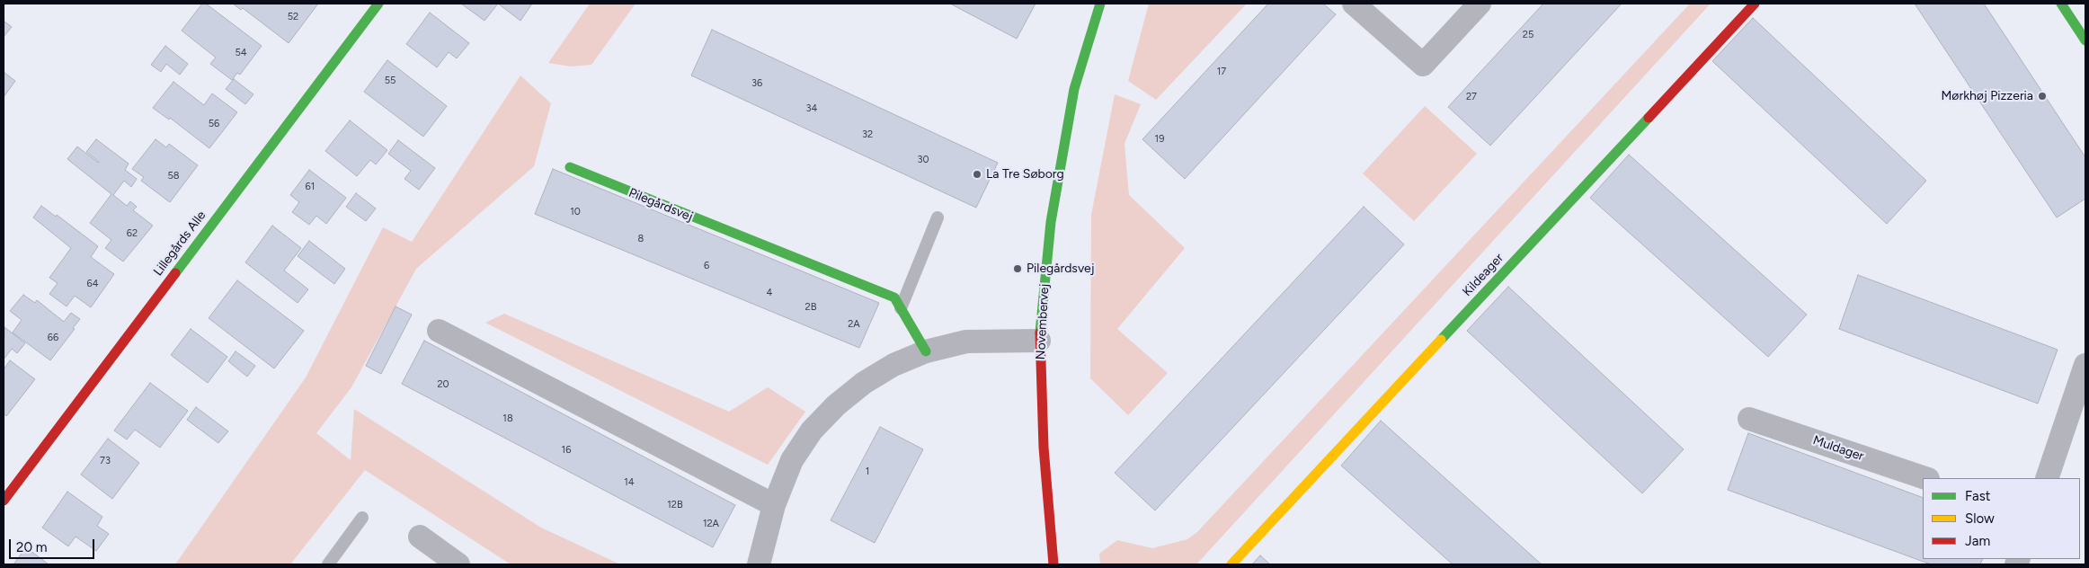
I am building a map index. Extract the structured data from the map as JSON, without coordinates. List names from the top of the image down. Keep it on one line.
{"streets":{"street":["Pilegårdsvej","Lillegårds Alle","Kildeager","Novembervej","Muldager"]},"places":["Mørkhøj Pizzeria","La Tre Søborg","Pilegårdsvej"],"house_numbers":["52","25","54","17","55","36","27","34","56","32","19","30","58","61","10","62","8","6","64","4","2B","2A","66","20","18","16","73","1","14","12B","12A"],"legend":["Fast","Slow","Jam"],"scale_bar":"20 m"}
